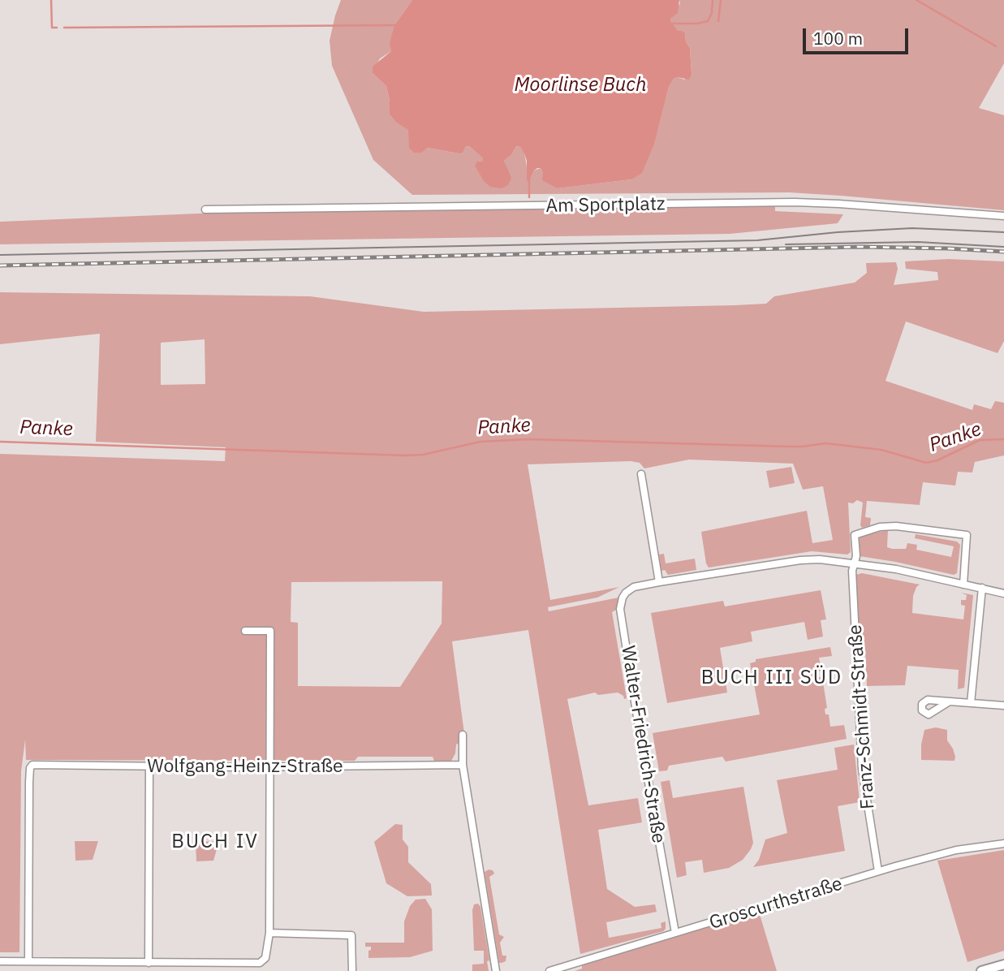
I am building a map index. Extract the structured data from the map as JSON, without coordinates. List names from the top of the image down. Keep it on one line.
{"streets":{"street":["Am Sportplatz","Franz-Schmidt-Straße","Walter-Friedrich-Straße","Wolfgang-Heinz-Straße","Groscurthstraße"]},"crossings":[["Franz-Schmidt-Straße","Walter-Friedrich-Straße"],["Franz-Schmidt-Straße","Groscurthstraße"],["Walter-Friedrich-Straße","Groscurthstraße"]],"districts":["BUCH III SÜD","BUCH IV"],"water":["Moorlinse Buch","Panke"],"scale_bar":"100 m"}
